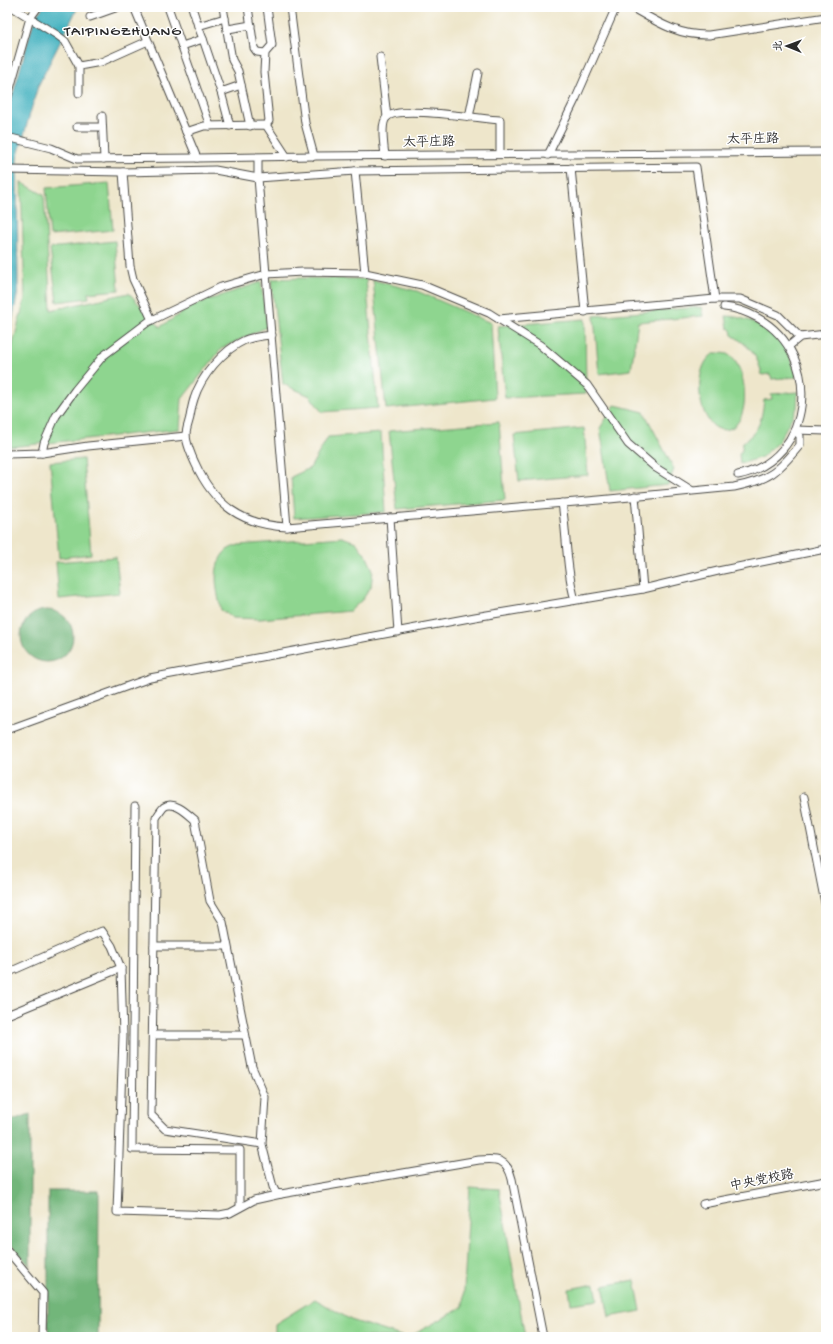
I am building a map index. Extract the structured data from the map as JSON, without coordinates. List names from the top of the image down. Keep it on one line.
{"streets":{"street":["太平庄路","中央党校路"]},"districts":["TAIPINGZHUANG"],"north":"left"}
